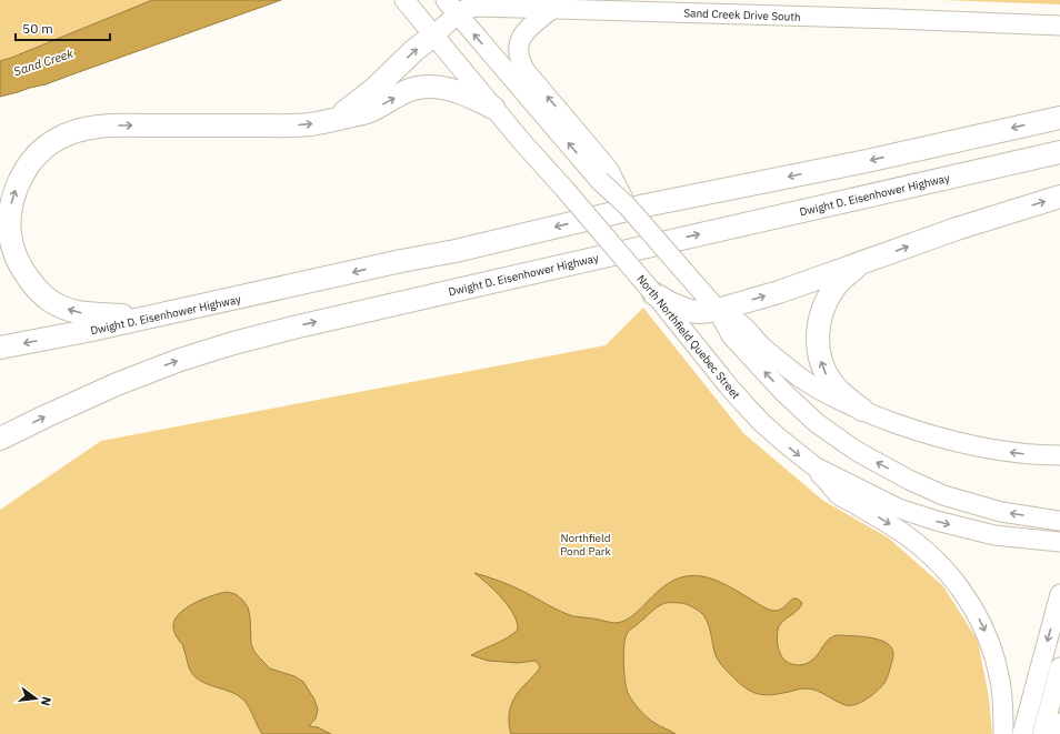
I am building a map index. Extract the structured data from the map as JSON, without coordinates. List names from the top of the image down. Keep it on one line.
{"streets":{"highway":["Dwight D. Eisenhower Highway"],"main road":["Sand Creek Drive South","North Northfield Quebec Street"]},"crossings":[["Sand Creek Drive South","North Northfield Quebec Street"]],"water":["Sand Creek"],"parks":["Northfield Pond Park"],"scale_bar":"50 m","north":"right"}
